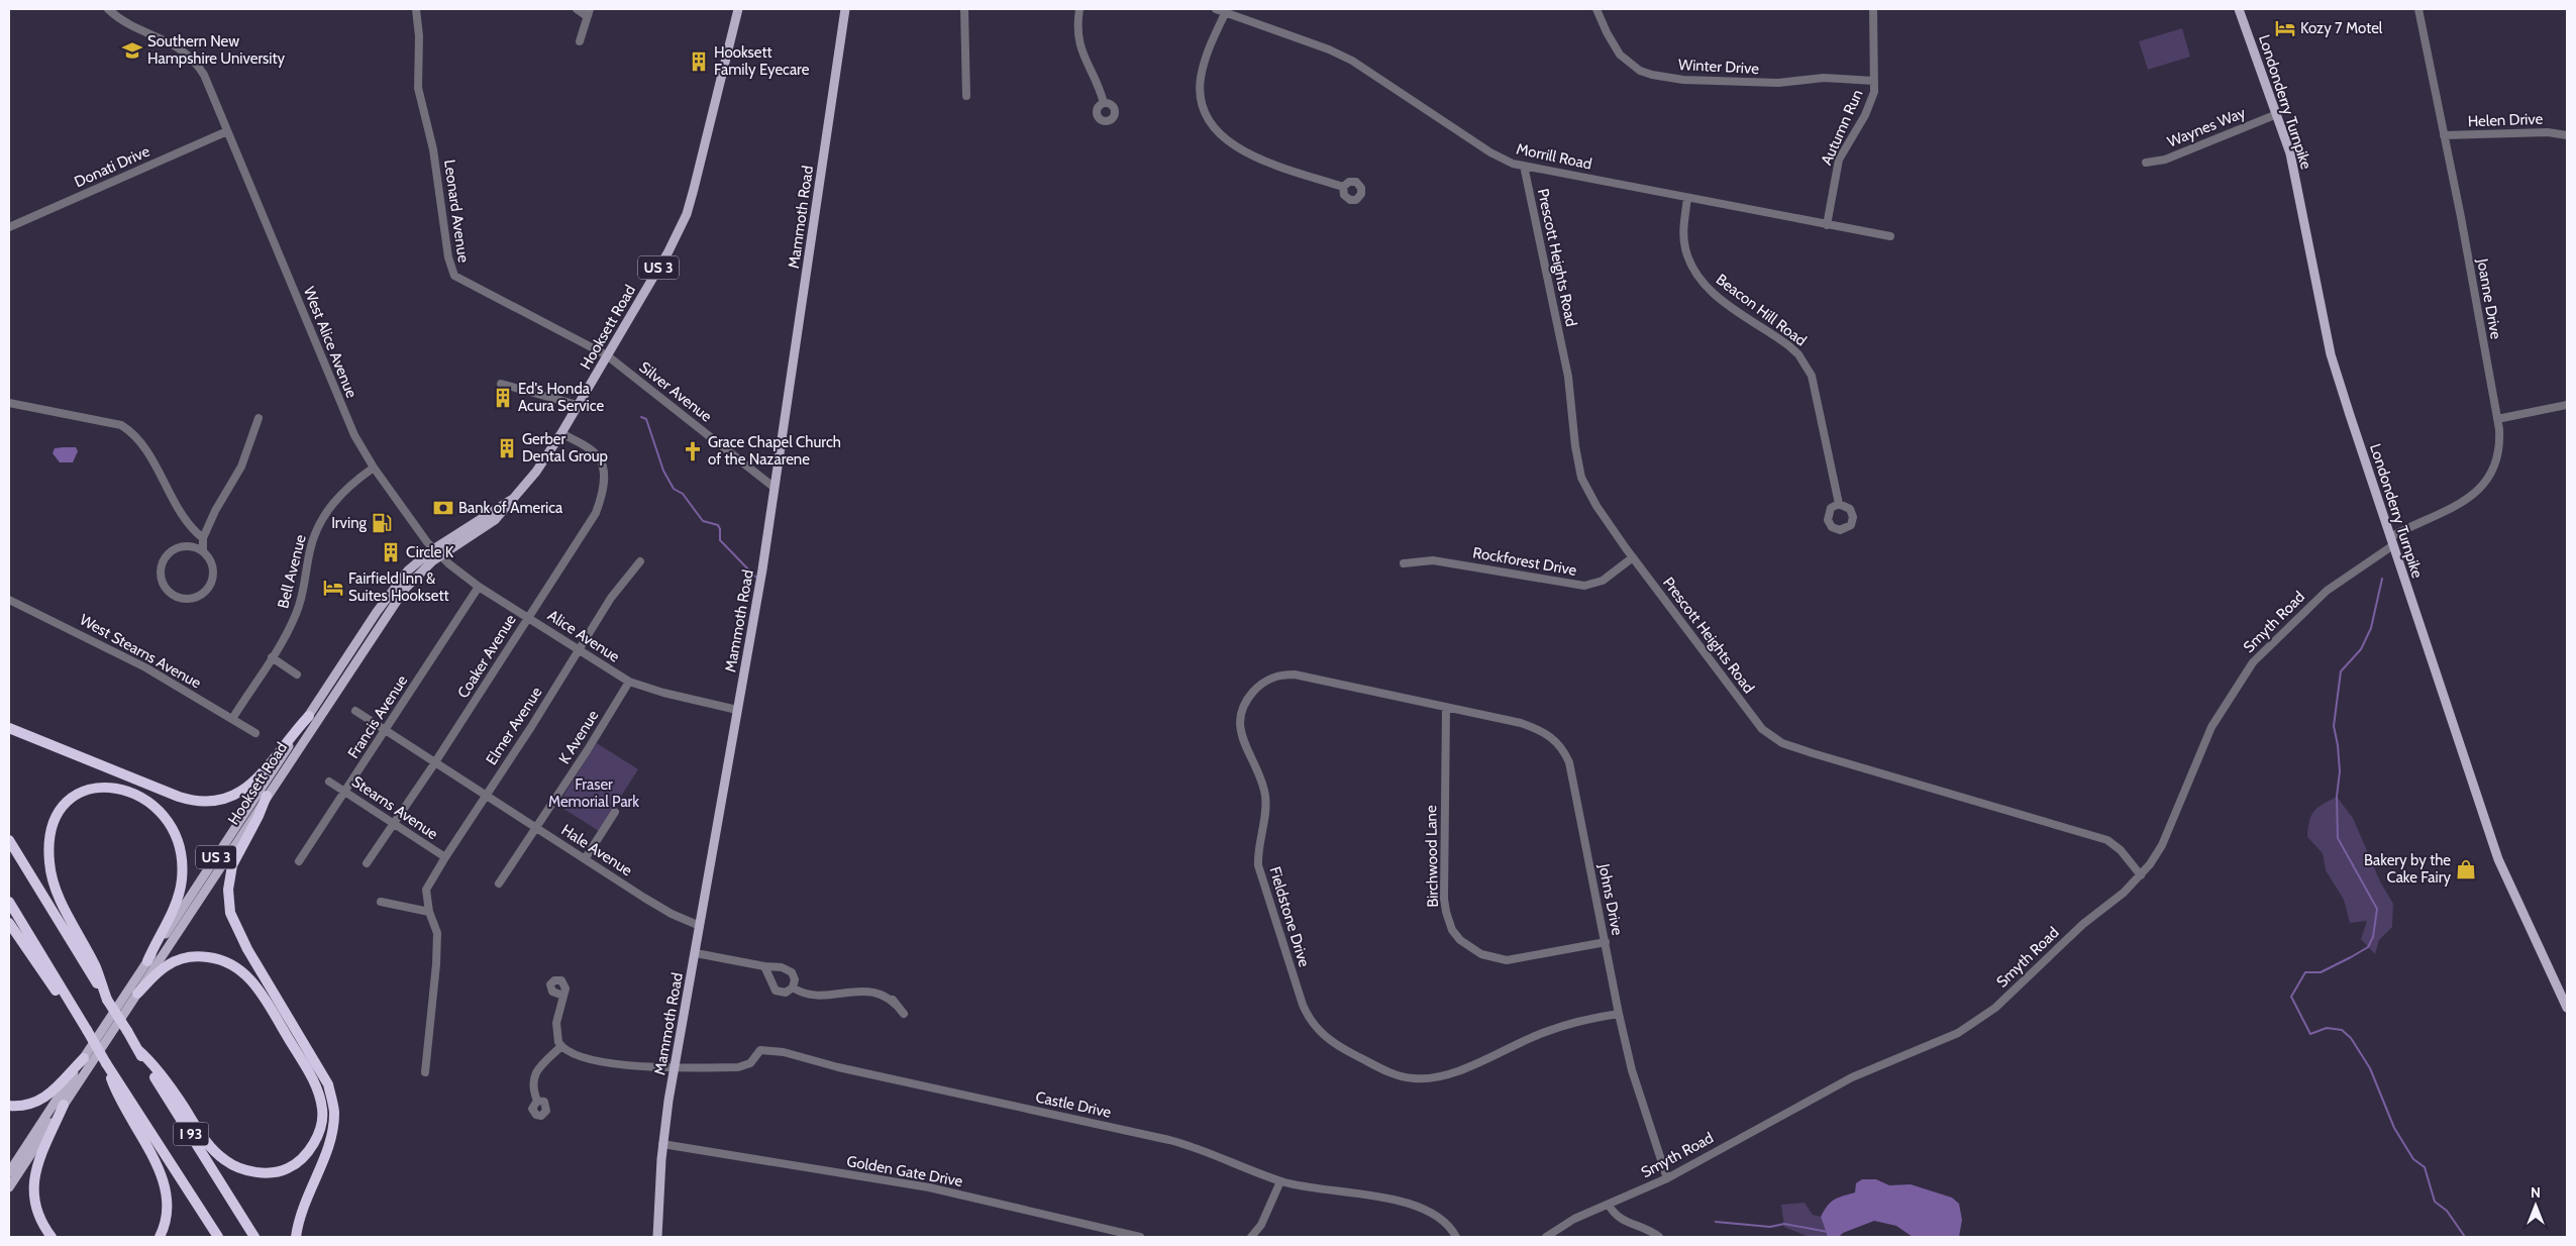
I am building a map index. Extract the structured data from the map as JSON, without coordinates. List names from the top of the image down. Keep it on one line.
{"streets":{"highway":["I 93"],"main road":["Londonderry Turnpike","Mammoth Road","US 3","Hooksett Road"],"street":["Winter Drive","Helen Drive","Autumn Run","Waynes Way","Morrill Road","Donati Drive","Leonard Avenue","Prescott Heights Road","Joanne Drive","Beacon Hill Road","West Alice Avenue","Silver Avenue","Rockforest Drive","Bell Avenue","Smyth Road","Alice Avenue","West Stearns Avenue","Coaker Avenue","Francis Avenue","Elmer Avenue","K Avenue","Stearns Avenue","Hale Avenue","Birchwood Lane","Johns Drive","Fieldstone Drive","Castle Drive","Golden Gate Drive"]},"crossings":[["Winter Drive","Autumn Run"],["Londonderry Turnpike","Waynes Way"],["Londonderry Turnpike","Joanne Drive"],["Londonderry Turnpike","Smyth Road"],["Helen Drive","Joanne Drive"],["Autumn Run","Morrill Road"],["Morrill Road","Prescott Heights Road"],["Morrill Road","Beacon Hill Road"],["Donati Drive","West Alice Avenue"],["Leonard Avenue","Hooksett Road"],["Leonard Avenue","Silver Avenue"],["Mammoth Road","Silver Avenue"],["Mammoth Road","Alice Avenue"],["Mammoth Road","Hale Avenue"],["Mammoth Road","Castle Drive"],["Mammoth Road","Golden Gate Drive"],["Prescott Heights Road","Rockforest Drive"],["Prescott Heights Road","Smyth Road"],["Joanne Drive","Smyth Road"],["Hooksett Road","West Alice Avenue"],["Hooksett Road","Silver Avenue"],["Hooksett Road","Alice Avenue"],["Hooksett Road","Coaker Avenue"],["West Alice Avenue","Bell Avenue"],["West Alice Avenue","Alice Avenue"],["Bell Avenue","West Stearns Avenue"],["Smyth Road","Johns Drive"],["Alice Avenue","Coaker Avenue"],["Alice Avenue","Francis Avenue"],["Alice Avenue","Elmer Avenue"],["Alice Avenue","K Avenue"],["Coaker Avenue","Stearns Avenue"],["Coaker Avenue","Hale Avenue"],["Francis Avenue","Stearns Avenue"],["Francis Avenue","Hale Avenue"],["Elmer Avenue","Stearns Avenue"],["Elmer Avenue","Hale Avenue"],["K Avenue","Hale Avenue"],["Birchwood Lane","Johns Drive"],["Birchwood Lane","Fieldstone Drive"],["Johns Drive","Fieldstone Drive"]],"parks":["Fraser Memorial Park"],"places":{"hotel":["Kozy 7 Motel","Fairfield Inn & Suites Hooksett"],"school or university":["Southern New Hampshire University"],"building":["Hooksett Family Eyecare","Ed's Honda Acura Service","Gerber Dental Group","Circle K"],"church":["Grace Chapel Church of the Nazarene"],"bank":["Bank of America"],"fuel station":["Irving"],"shop":["Bakery by the Cake Fairy"]},"north":"top"}
